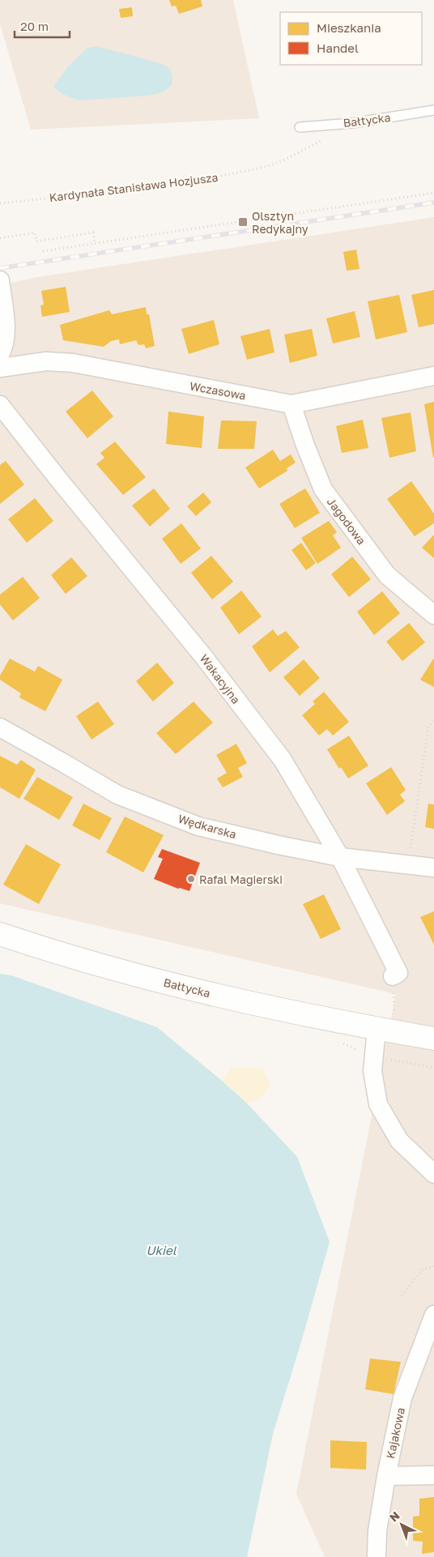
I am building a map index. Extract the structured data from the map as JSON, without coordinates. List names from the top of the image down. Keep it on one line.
{"streets":{"main road":["Bałtycka"],"street":["Wczasowa","Jagodowa","Wakacyjna","Wędkarska","Kajakowa"],"path":["Kardynała Stanisława Hozjusza"]},"crossings":[["Bałtycka","Kardynała Stanisława Hozjusza"],["Wczasowa","Jagodowa"],["Wakacyjna","Wędkarska"]],"water":["Ukiel"],"places":{"transit":["Olsztyn Redykajny"],"other":["Rafal Magierski"]},"legend":["Mieszkania","Handel"],"scale_bar":"20 m","north":"top left"}
